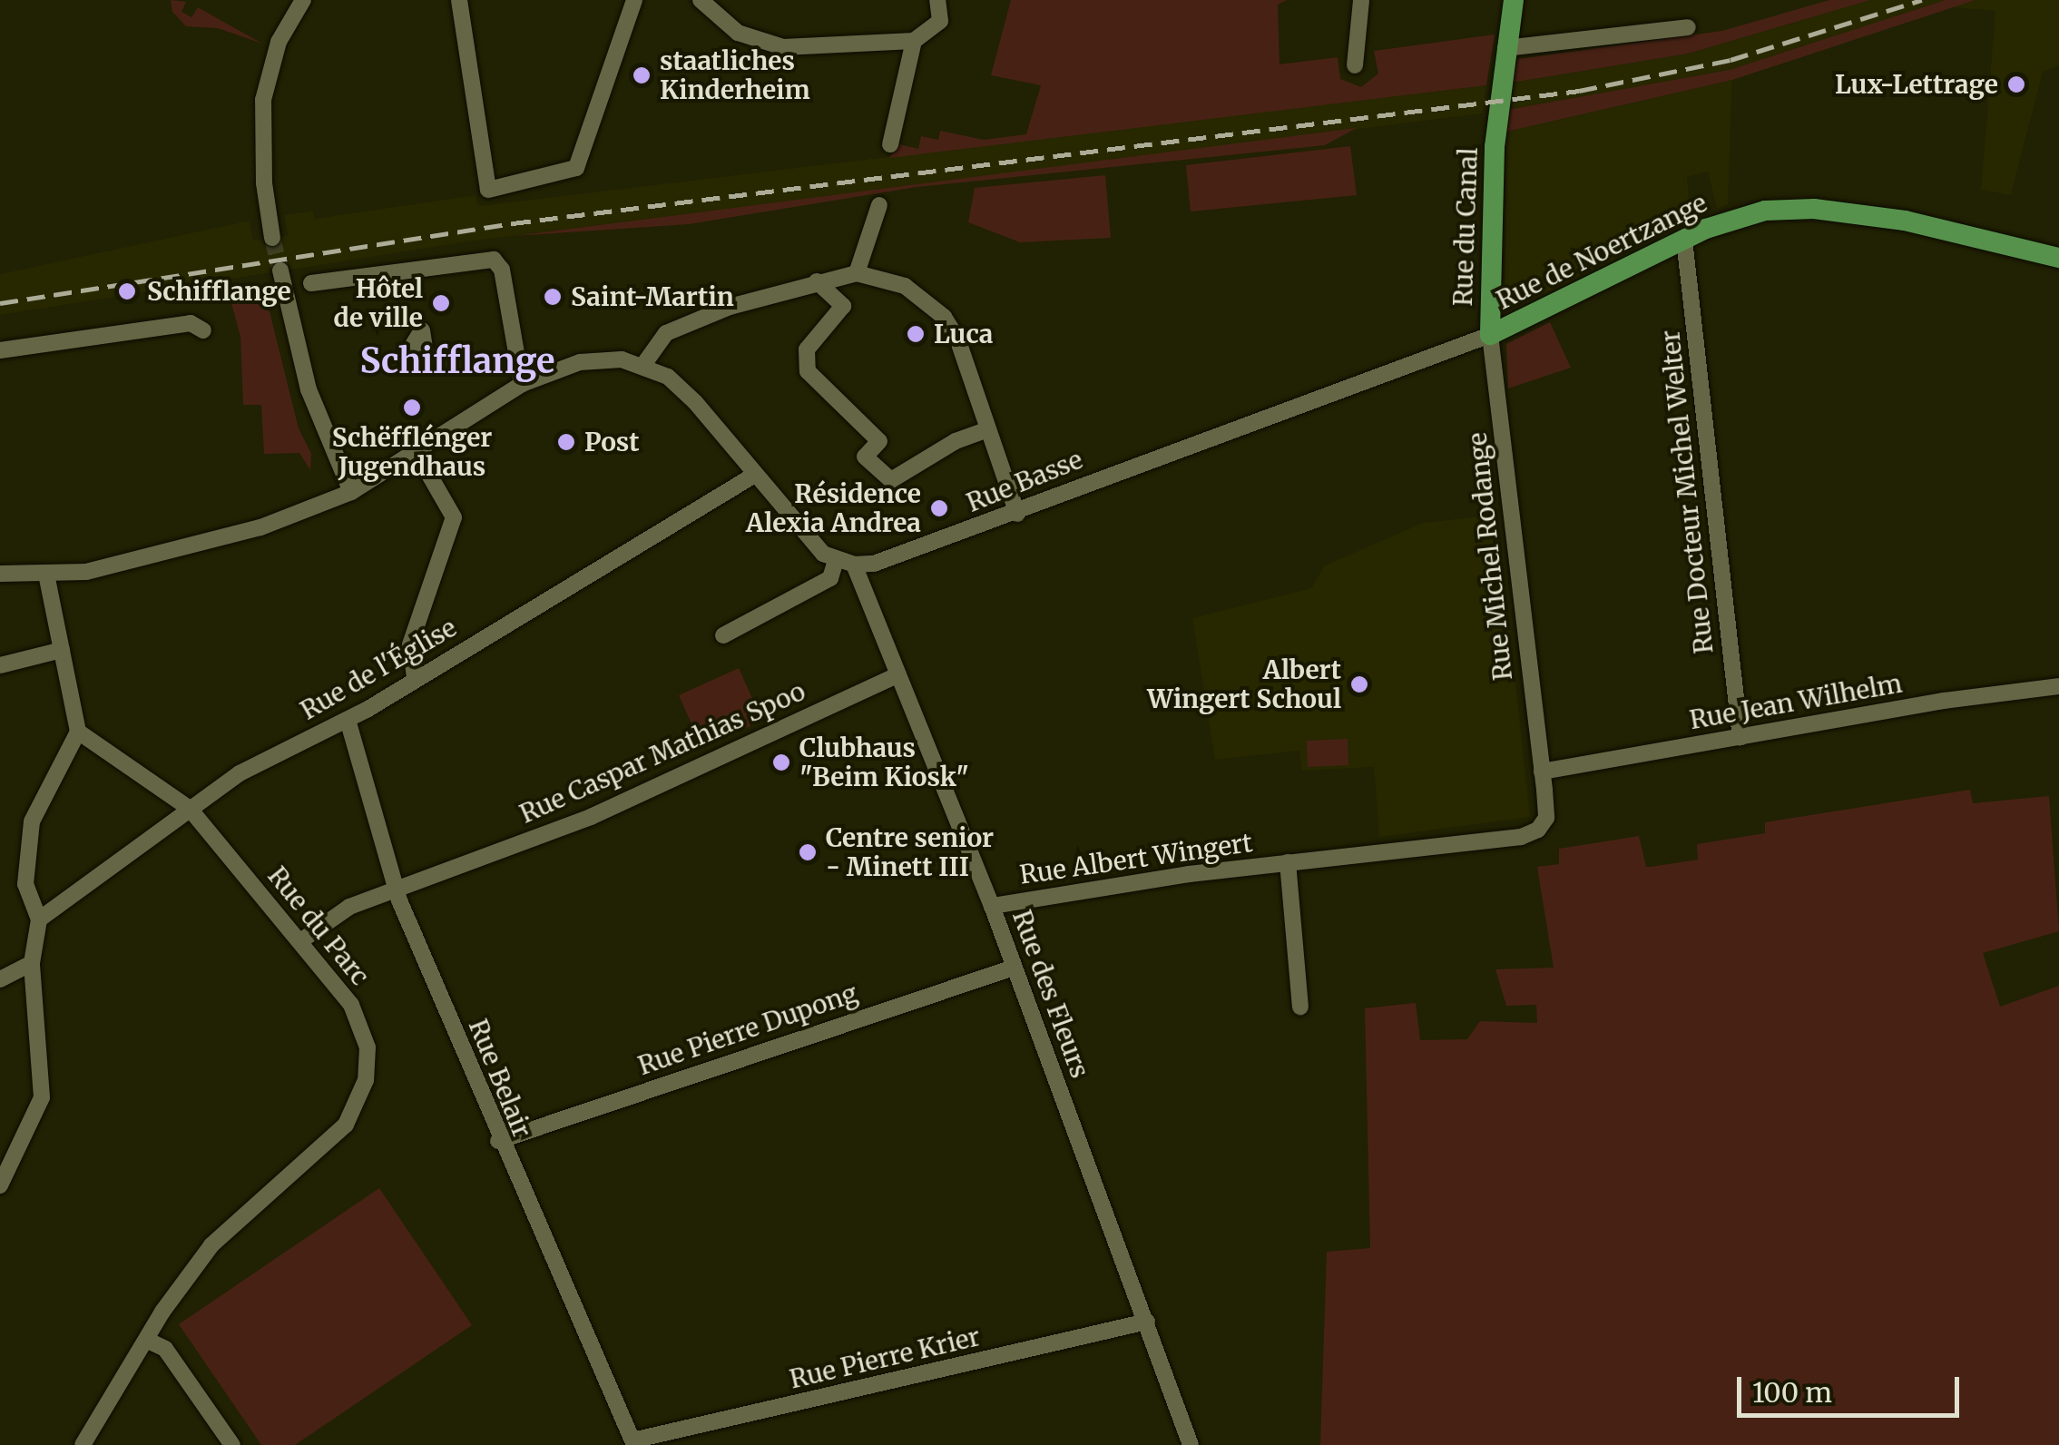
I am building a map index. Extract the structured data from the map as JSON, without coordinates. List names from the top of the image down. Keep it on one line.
{"streets":{"main road":["Rue du Canal","Rue de Noertzange"],"street":["Rue Basse","Rue Docteur Michel Welter","Rue Michel Rodange","Rue de l'Église","Rue Jean Wilhelm","Rue Caspar Mathias Spoo","Rue Albert Wingert","Rue du Parc","Rue des Fleurs","Rue Pierre Dupong","Rue Belair","Rue Pierre Krier"]},"crossings":[["Rue du Canal","Rue de Noertzange"],["Rue du Canal","Rue Basse"],["Rue du Canal","Rue Michel Rodange"],["Rue de Noertzange","Rue Basse"],["Rue de Noertzange","Rue Docteur Michel Welter"],["Rue de Noertzange","Rue Michel Rodange"],["Rue Basse","Rue Michel Rodange"],["Rue Basse","Rue de l'Église"],["Rue Basse","Rue des Fleurs"],["Rue Docteur Michel Welter","Rue Jean Wilhelm"],["Rue Michel Rodange","Rue Jean Wilhelm"],["Rue Michel Rodange","Rue Albert Wingert"],["Rue de l'Église","Rue du Parc"],["Rue de l'Église","Rue Belair"],["Rue Jean Wilhelm","Rue Albert Wingert"],["Rue Caspar Mathias Spoo","Rue du Parc"],["Rue Caspar Mathias Spoo","Rue des Fleurs"],["Rue Caspar Mathias Spoo","Rue Belair"],["Rue Albert Wingert","Rue des Fleurs"],["Rue des Fleurs","Rue Pierre Dupong"],["Rue des Fleurs","Rue Pierre Krier"],["Rue Pierre Dupong","Rue Belair"],["Rue Belair","Rue Pierre Krier"]],"districts":["Schifflange"],"places":["staatliches Kinderheim","Lux-Lettrage","Schifflange","Saint-Martin","Hôtel de ville","Luca","Schëfflénger Jugendhaus","Post","Résidence Alexia Andrea","Albert Wingert Schoul","Clubhaus \"Beim Kiosk\"","Centre senior - Minett III"],"scale_bar":"100 m"}
